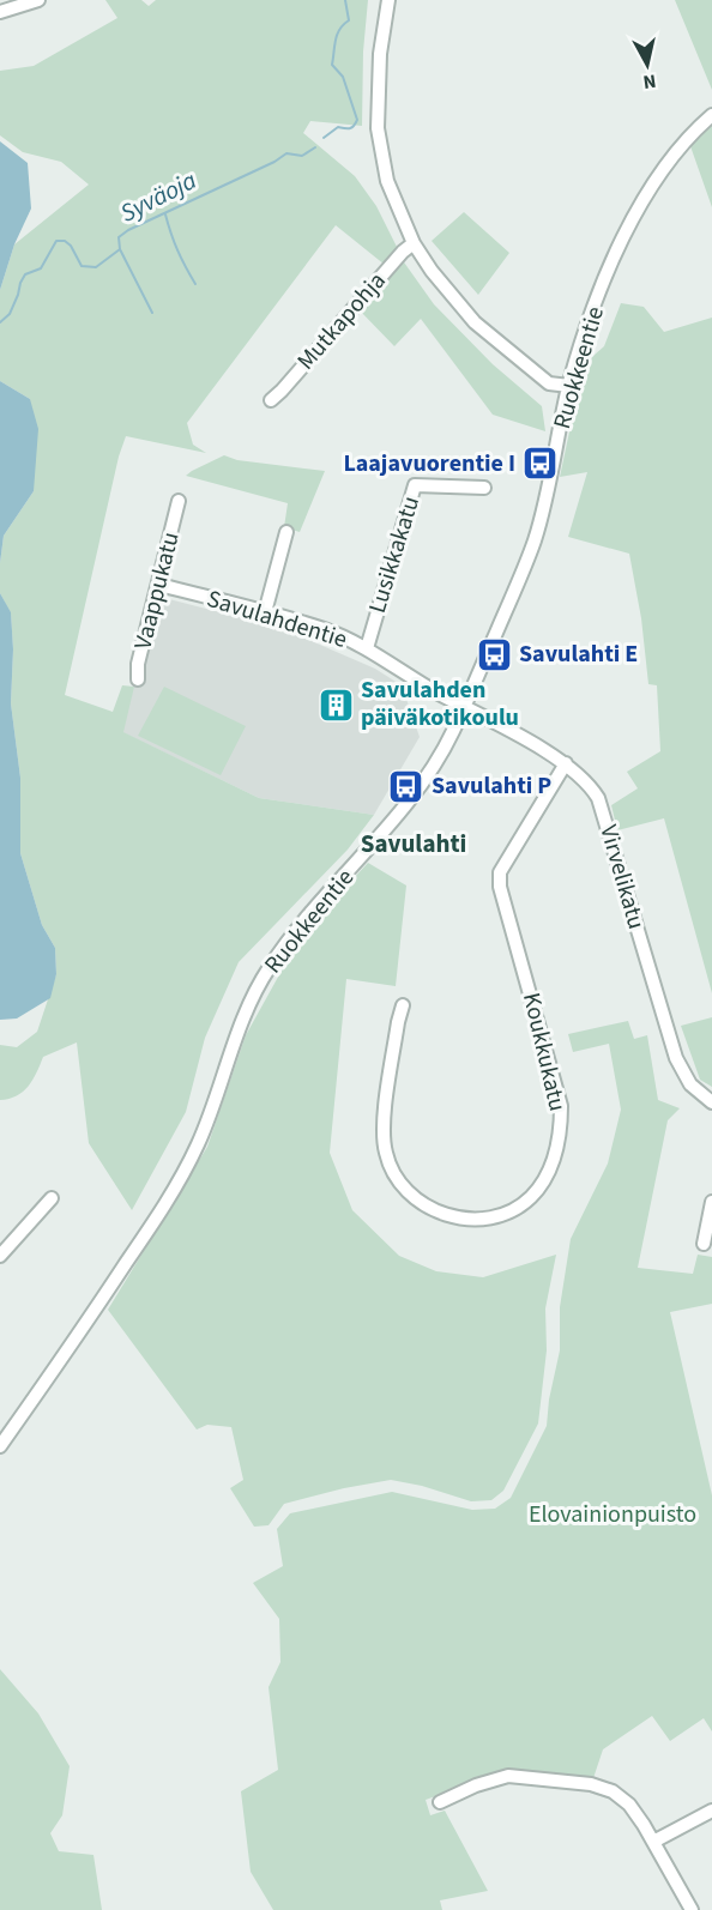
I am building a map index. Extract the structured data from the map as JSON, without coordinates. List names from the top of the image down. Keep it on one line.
{"streets":{"street":["Mutkapohja","Ruokkeentie","Lusikkakatu","Vaappukatu","Savulahdentie","Virvelikatu","Koukkukatu"]},"crossings":[["Ruokkeentie","Savulahdentie"],["Ruokkeentie","Virvelikatu"],["Lusikkakatu","Savulahdentie"],["Vaappukatu","Savulahdentie"],["Savulahdentie","Virvelikatu"],["Virvelikatu","Koukkukatu"]],"districts":["Savulahti"],"water":["Syväoja"],"parks":["Elovainionpuisto"],"places":{"bus stop":["Laajavuorentie I","Savulahti E","Savulahti P"],"building":["Savulahden päiväkotikoulu"]},"north":"bottom"}
